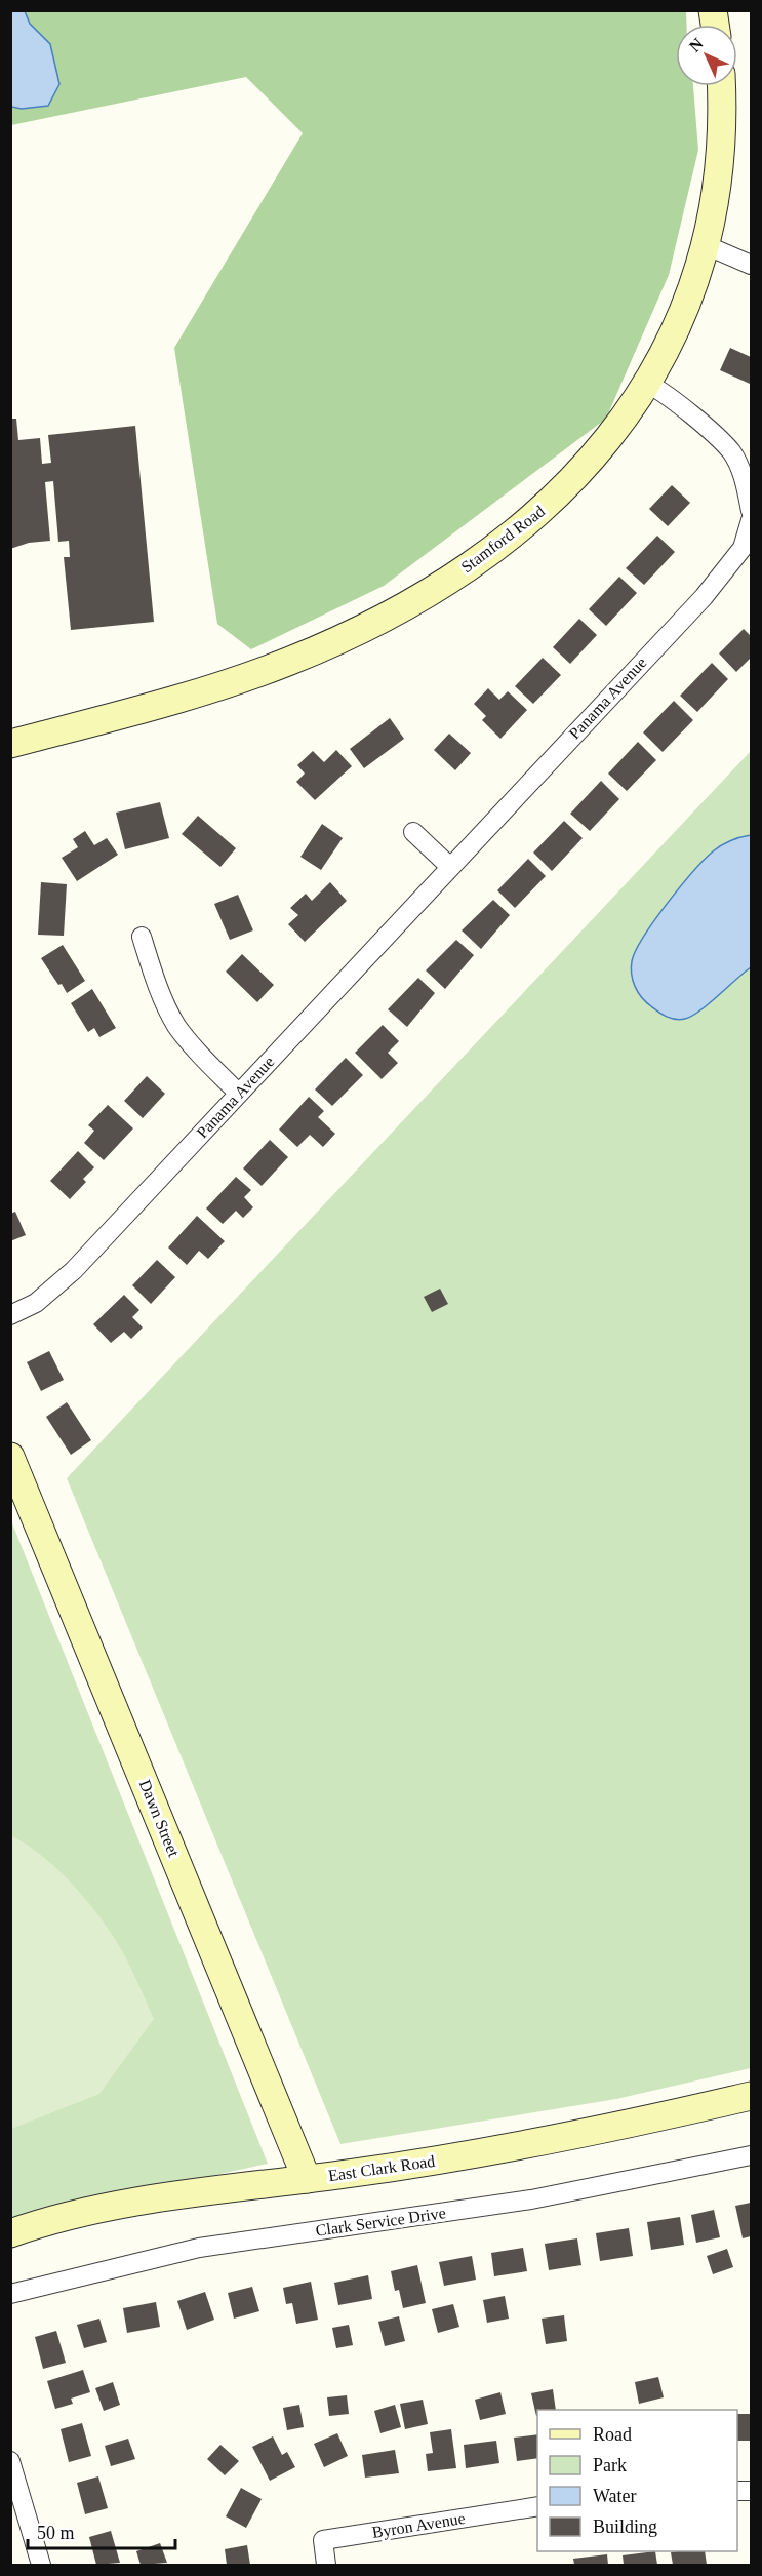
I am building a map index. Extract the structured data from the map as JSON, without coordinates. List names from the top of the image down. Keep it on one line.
{"streets":{"street":["Stamford Road","Panama Avenue","Dawn Street","East Clark Road","Clark Service Drive","Byron Avenue"]},"crossings":[["Dawn Street","East Clark Road"]],"legend":["Road","Park","Water","Building"],"scale_bar":"50 m","north":"top left"}
